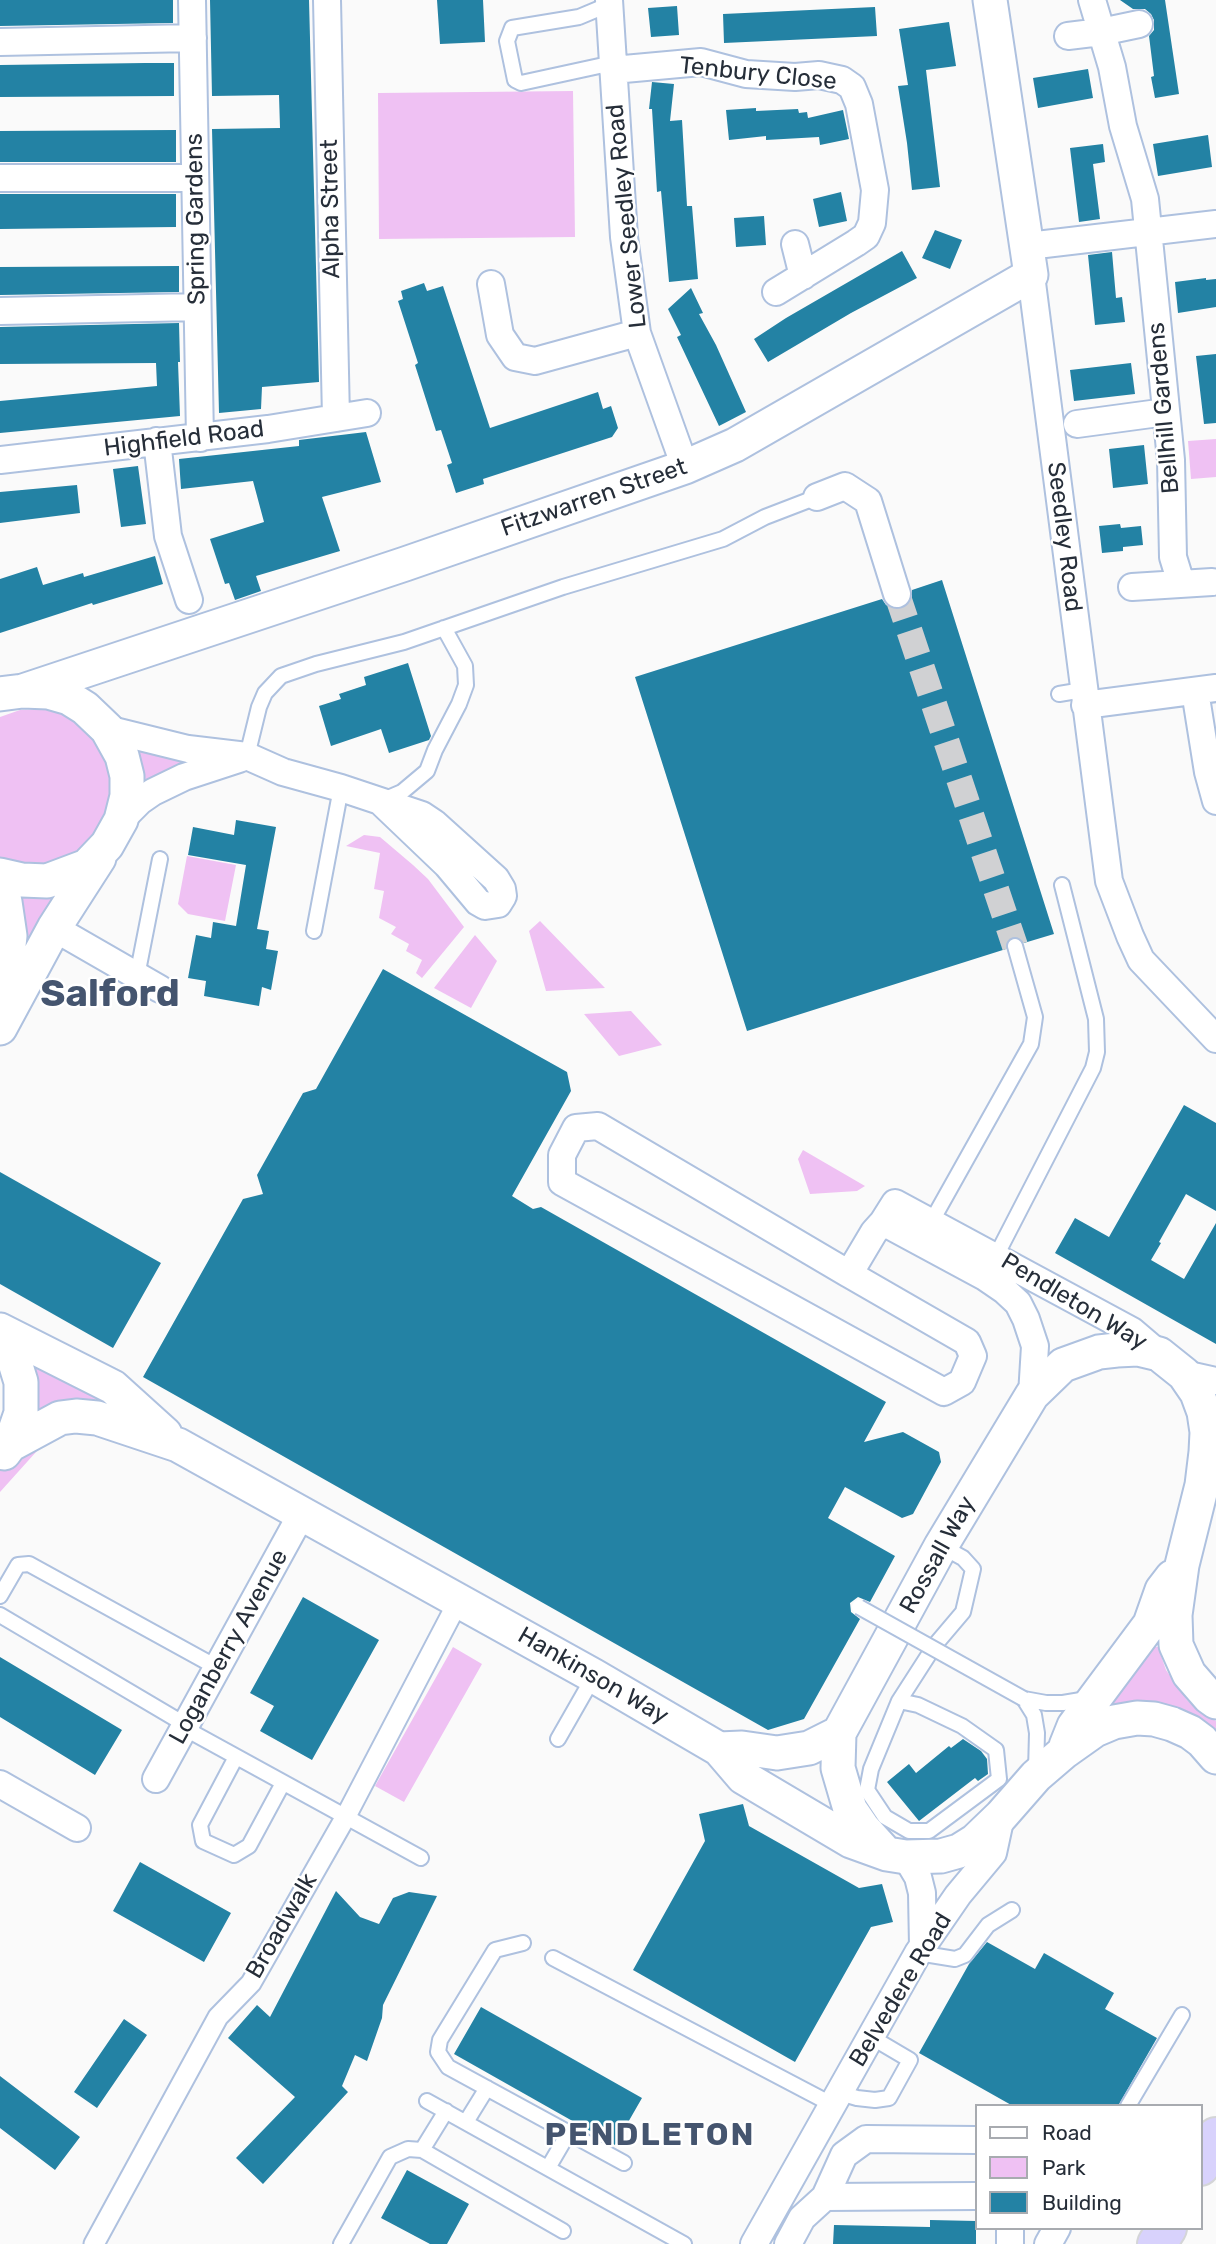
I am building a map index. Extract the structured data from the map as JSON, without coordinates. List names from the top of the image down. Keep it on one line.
{"streets":{"street":["Tenbury Close","Alpha Street","Lower Seedley Road","Spring Gardens","Bellhill Gardens","Highfield Road","Fitzwarren Street","Seedley Road","Pendleton Way","Rossall Way","Loganberry Avenue","Hankinson Way","Broadwalk","Belvedere Road"]},"crossings":[["Tenbury Close","Lower Seedley Road"],["Alpha Street","Highfield Road"],["Lower Seedley Road","Fitzwarren Street"],["Spring Gardens","Highfield Road"],["Fitzwarren Street","Seedley Road"],["Pendleton Way","Rossall Way"],["Loganberry Avenue","Hankinson Way"],["Hankinson Way","Broadwalk"],["Hankinson Way","Belvedere Road"]],"districts":["Salford","PENDLETON"],"legend":["Road","Park","Building"]}
